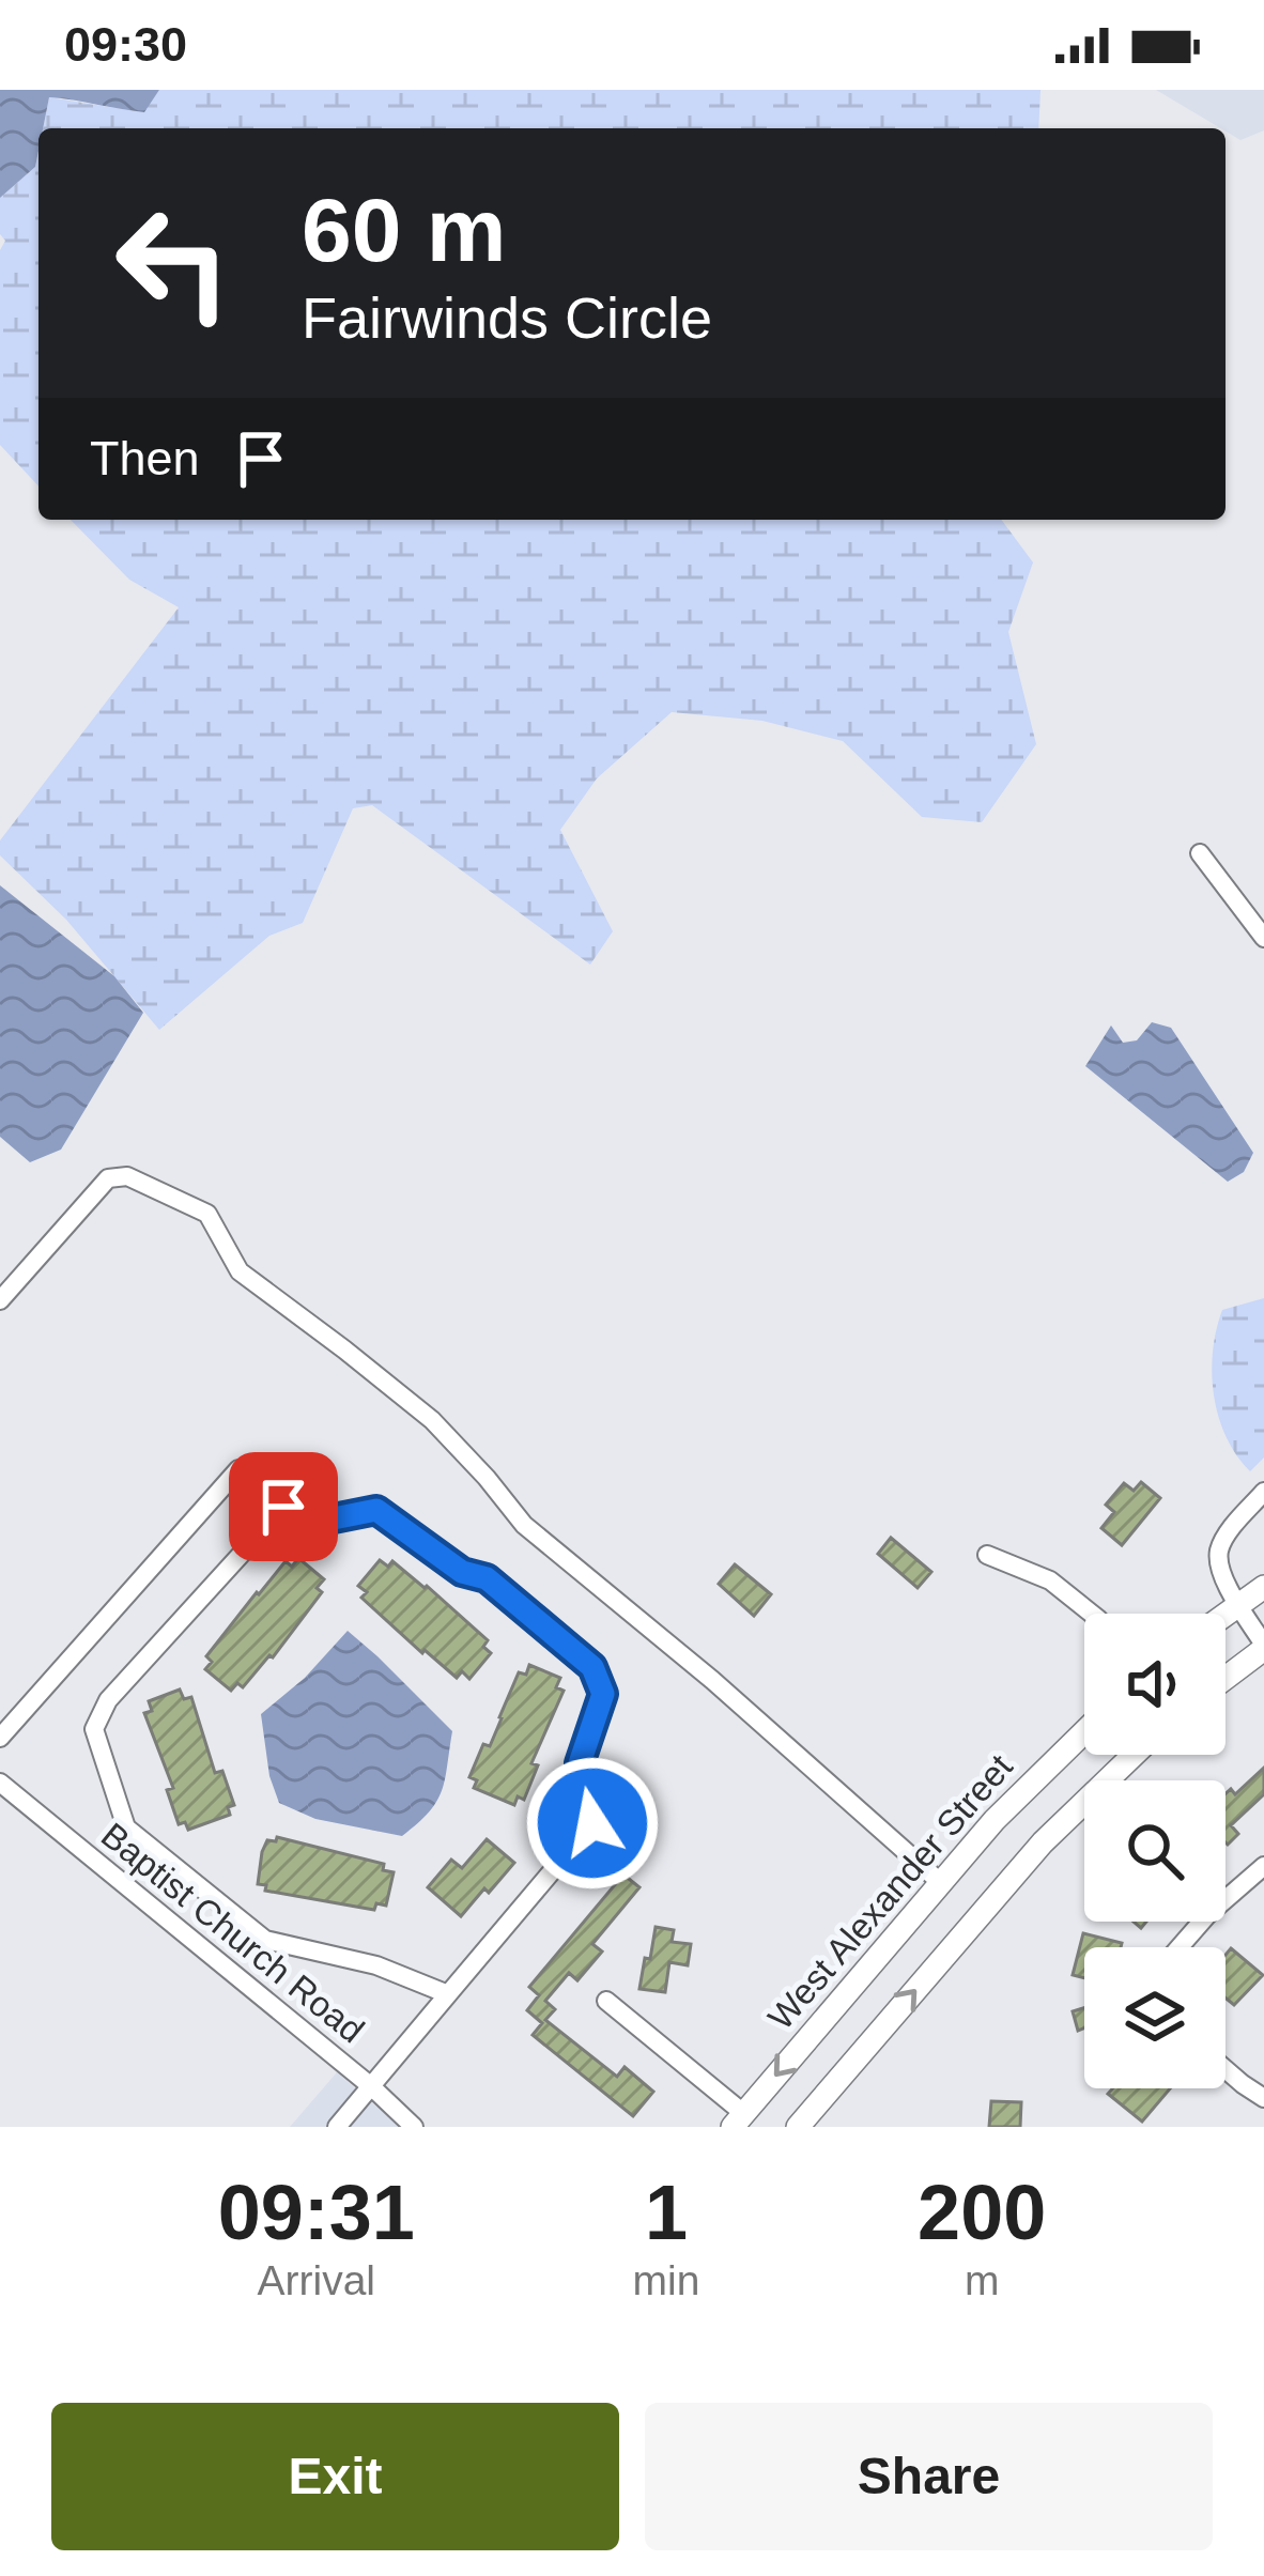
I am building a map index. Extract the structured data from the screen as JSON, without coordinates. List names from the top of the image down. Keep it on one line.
{"streets":{"main road":["West Alexander Street"],"street":["Baptist Church Road"]},"page":{"status":"09:30","turn":["60 m","Fairwinds Circle"],"then":"Then","eta":["09:31","Arrival","1","min","200","m"],"buttons":["Exit","Share"]}}
